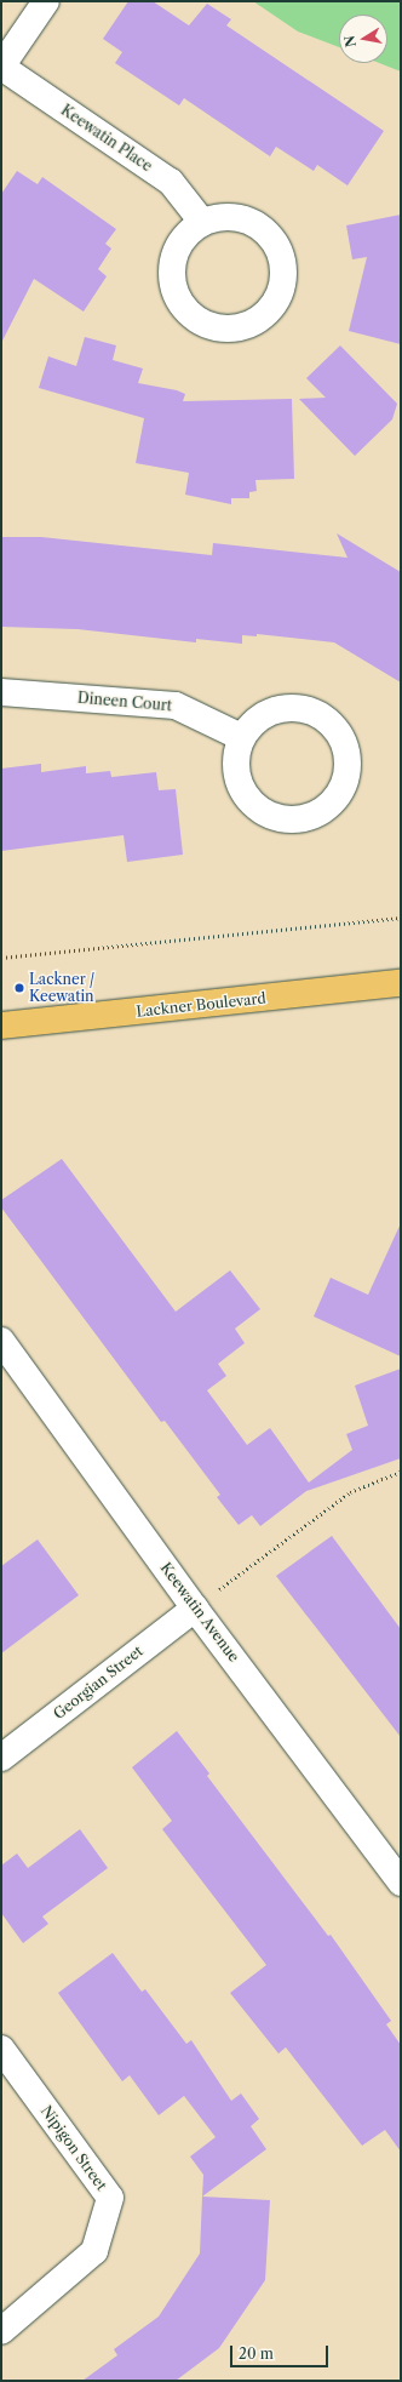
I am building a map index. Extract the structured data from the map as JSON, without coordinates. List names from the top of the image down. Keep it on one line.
{"streets":{"main road":["Lackner Boulevard"],"street":["Keewatin Place","Dineen Court","Keewatin Avenue","Georgian Street","Nipigon Street"]},"crossings":[["Keewatin Avenue","Georgian Street"]],"places":["Lackner / Keewatin"],"scale_bar":"20 m","north":"left"}
